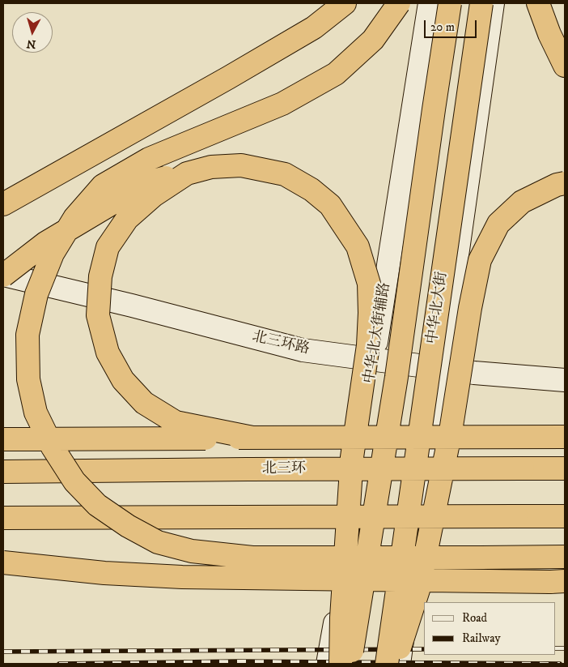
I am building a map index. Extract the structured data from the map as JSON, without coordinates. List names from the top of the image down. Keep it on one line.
{"streets":{"highway":["中华北大街","北三环"],"main road":["中华北大街辅路","北三环路"]},"crossings":[["中华北大街辅路","北三环路"]],"legend":["Road","Railway"],"scale_bar":"20 m","north":"bottom"}
